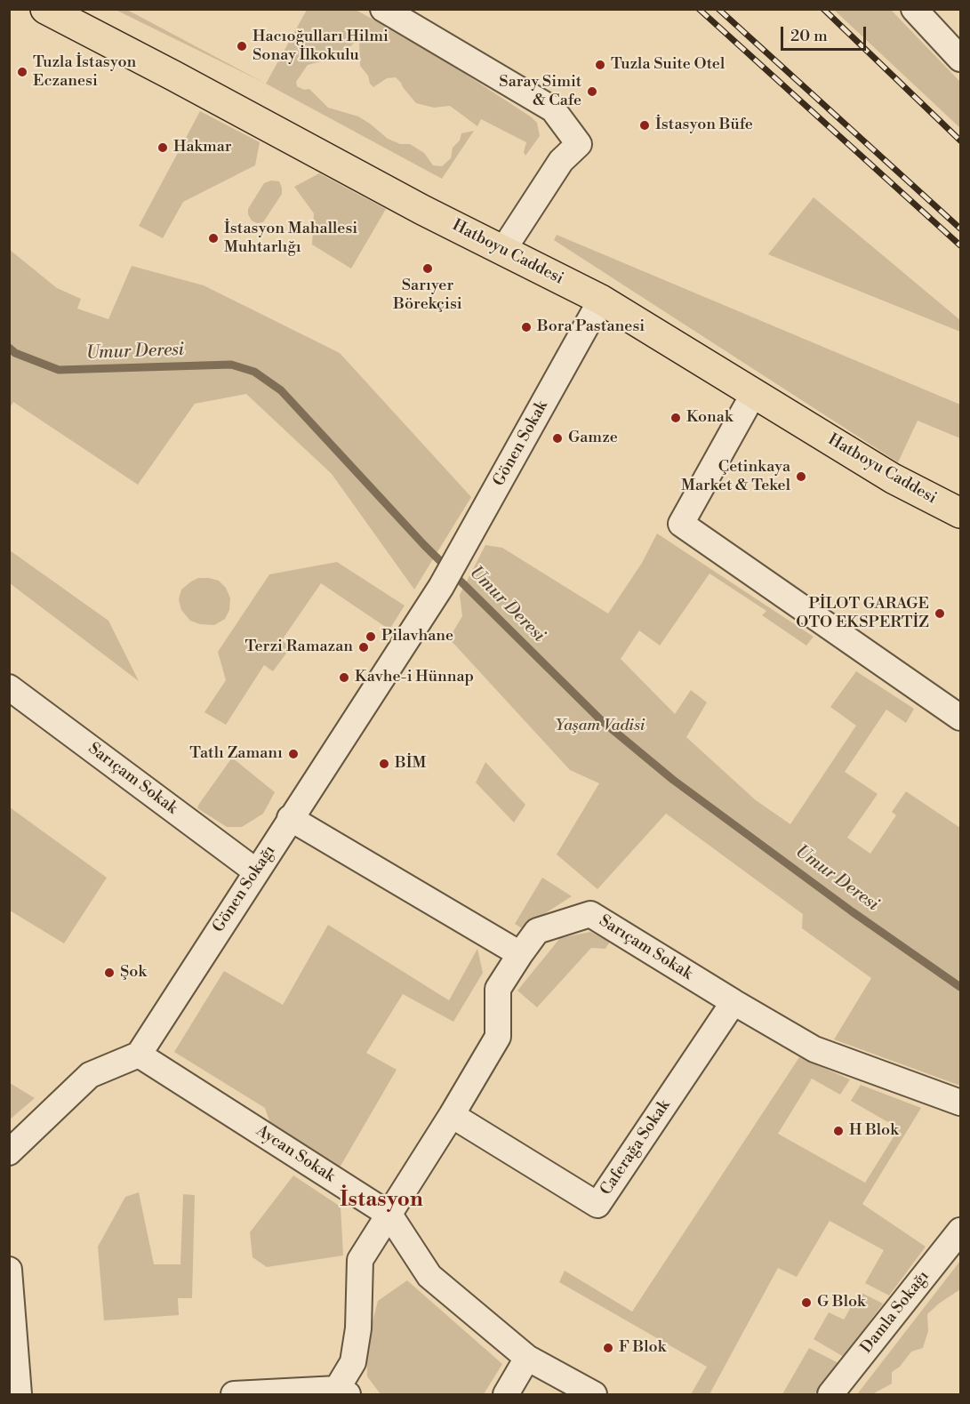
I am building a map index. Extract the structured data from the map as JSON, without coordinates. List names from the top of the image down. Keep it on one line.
{"streets":{"main road":["Hatboyu Caddesi"],"street":["Gönen Sokak","Sarıçam Sokak","Gönen Sokağı","Caferağa Sokak","Aycan Sokak","Damla Sokağı"]},"crossings":[["Hatboyu Caddesi","Gönen Sokak"],["Gönen Sokak","Gönen Sokağı"],["Sarıçam Sokak","Gönen Sokağı"],["Sarıçam Sokak","Caferağa Sokak"],["Sarıçam Sokak","Aycan Sokak"],["Gönen Sokağı","Aycan Sokak"]],"districts":["İstasyon"],"water":["Umur Deresi"],"parks":["Yaşam Vadisi"],"places":["Hacıoğulları Hilmi Sonay İlkokulu","Tuzla Suite Otel","Tuzla İstasyon Eczanesi","Saray Simit & Cafe","İstasyon Büfe","Hakmar","İstasyon Mahallesi Muhtarlığı","Sarıyer Börekçisi","Bora Pastanesi","Konak","Gamze","Çetinkaya Market & Tekel","PİLOT GARAGE OTO EKSPERTİZ","Pilavhane","Terzi Ramazan","Kavhe-i Hünnap","Tatlı Zamanı","BİM","Şok","H Blok","G Blok","F Blok"],"scale_bar":"20 m"}
